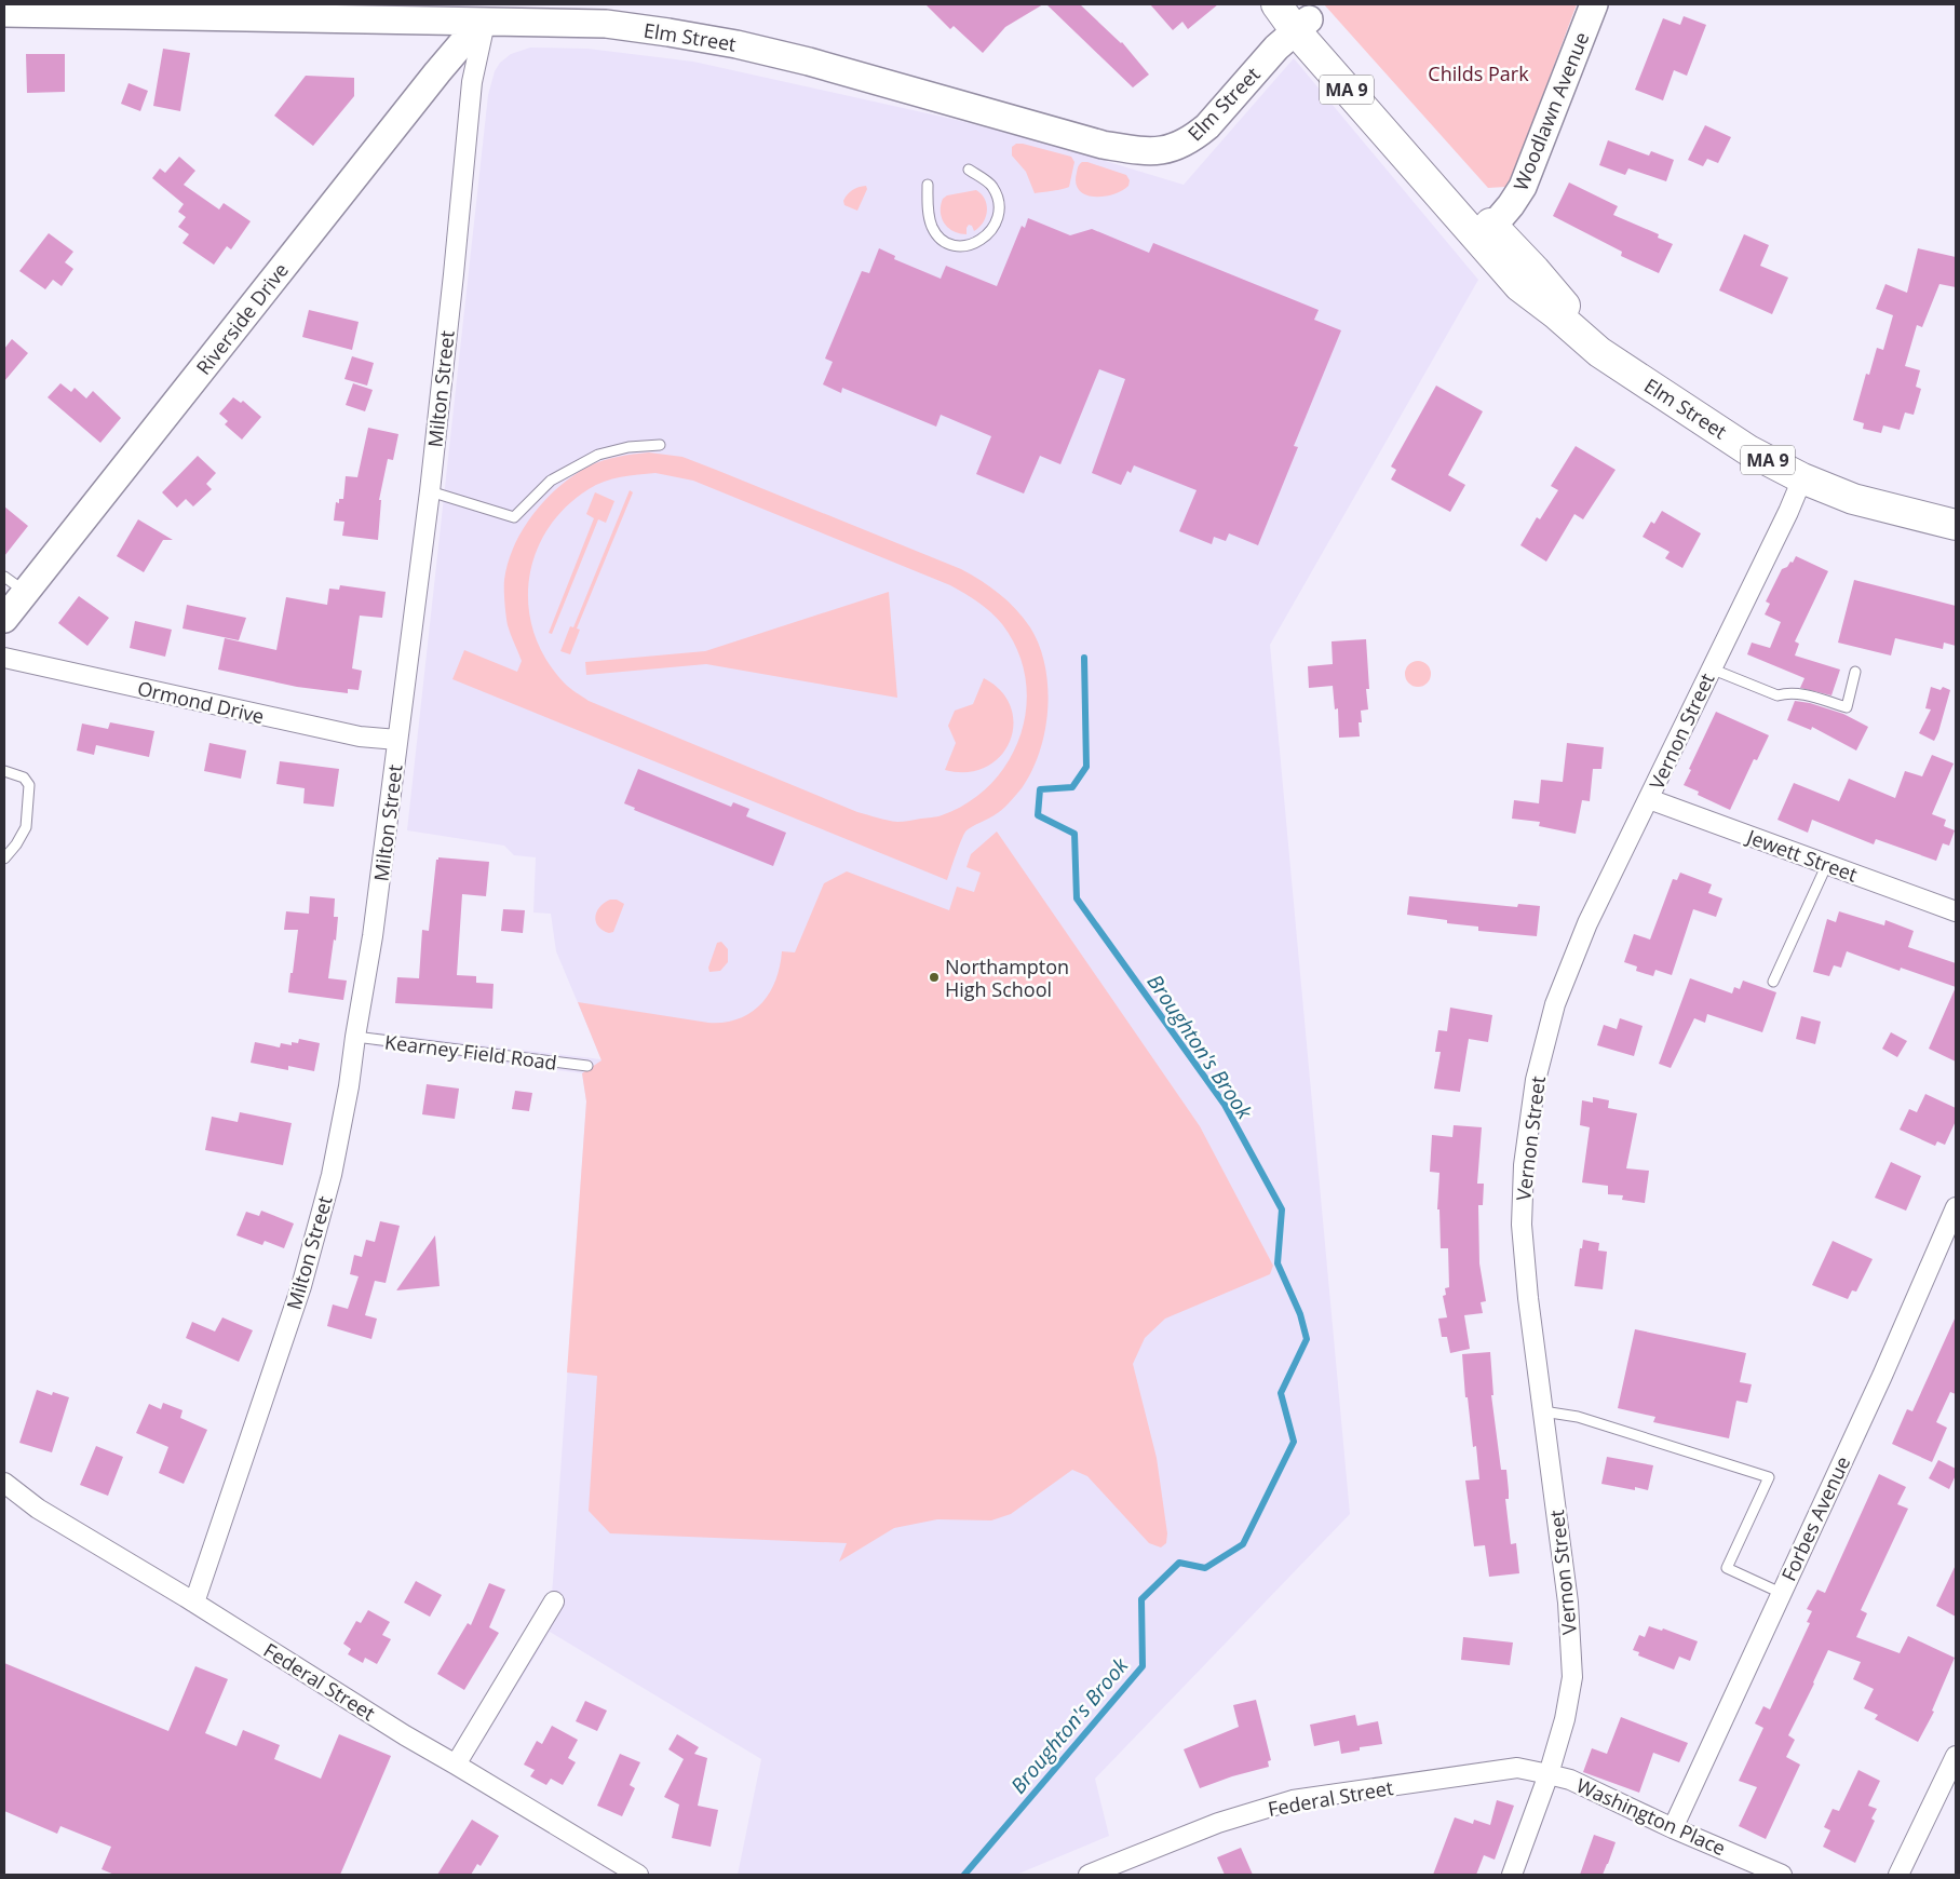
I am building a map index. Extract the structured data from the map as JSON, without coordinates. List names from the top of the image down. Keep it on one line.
{"streets":{"highway":["Elm Street","MA 9"],"main road":["Woodlawn Avenue","Riverside Drive"],"street":["Milton Street","Ormond Drive","Vernon Street","Jewett Street","Forbes Avenue","Federal Street","Washington Place"],"lane":["Kearney Field Road"]},"crossings":[["Elm Street","MA 9"],["Elm Street","Woodlawn Avenue"],["Elm Street","Riverside Drive"],["Elm Street","Milton Street"],["Elm Street","Vernon Street"],["MA 9","Woodlawn Avenue"],["Riverside Drive","Milton Street"],["Milton Street","Ormond Drive"],["Milton Street","Kearney Field Road"],["Milton Street","Federal Street"],["Vernon Street","Jewett Street"],["Vernon Street","Federal Street"],["Vernon Street","Washington Place"],["Forbes Avenue","Washington Place"],["Federal Street","Washington Place"]],"water":["Broughton's Brook"],"parks":["Childs Park"],"places":["Northampton High School"]}
